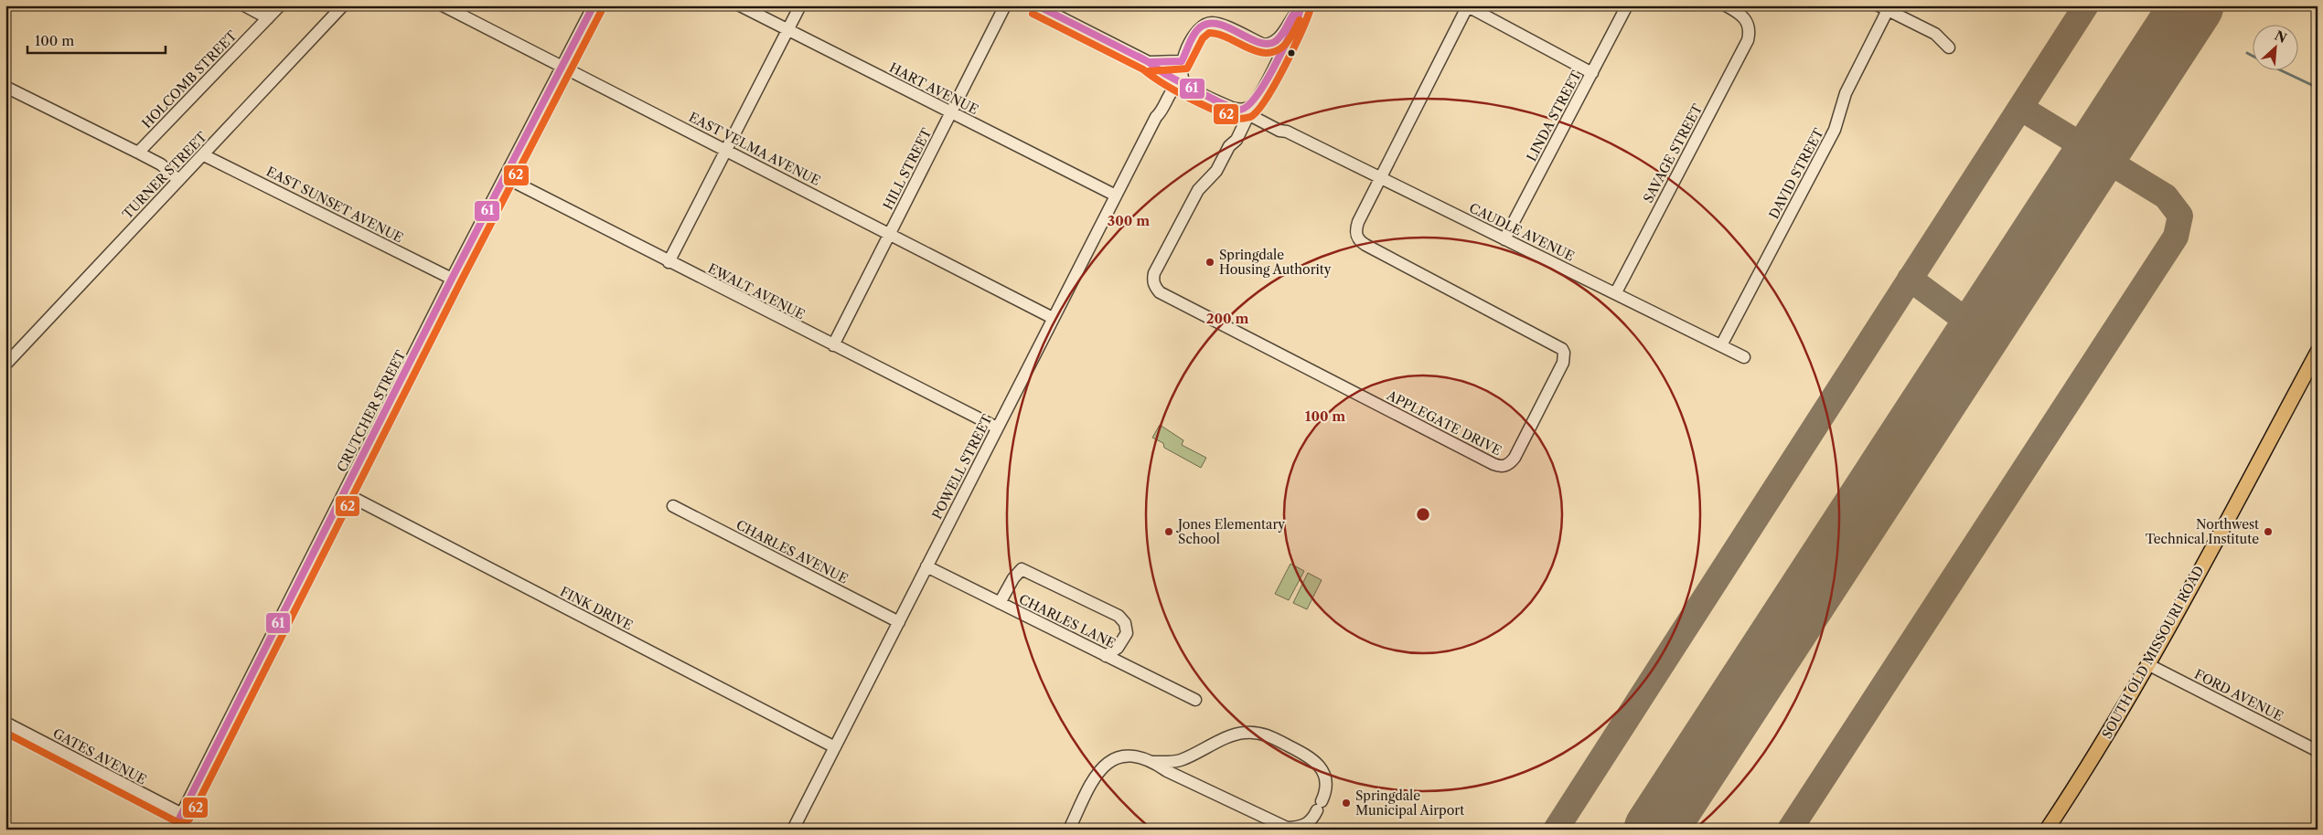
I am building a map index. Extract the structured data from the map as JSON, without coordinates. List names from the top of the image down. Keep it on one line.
{"streets":{"main road":["SOUTH OLD MISSOURI ROAD"],"street":["HOLCOMB STREET","HART AVENUE","LINDA STREET","EAST VELMA AVENUE","SAVAGE STREET","HILL STREET","DAVID STREET","TURNER STREET","EAST SUNSET AVENUE","CAUDLE AVENUE","EWALT AVENUE","CRUTCHER STREET","APPLEGATE DRIVE","POWELL STREET","CHARLES AVENUE","FINK DRIVE","CHARLES LANE","FORD AVENUE","GATES AVENUE"]},"crossings":[["HART AVENUE","HILL STREET"],["HART AVENUE","POWELL STREET"],["LINDA STREET","CAUDLE AVENUE"],["EAST VELMA AVENUE","HILL STREET"],["EAST VELMA AVENUE","CRUTCHER STREET"],["EAST VELMA AVENUE","POWELL STREET"],["SAVAGE STREET","CAUDLE AVENUE"],["HILL STREET","EWALT AVENUE"],["DAVID STREET","CAUDLE AVENUE"],["TURNER STREET","EAST SUNSET AVENUE"],["EAST SUNSET AVENUE","CRUTCHER STREET"],["CAUDLE AVENUE","APPLEGATE DRIVE"],["CAUDLE AVENUE","POWELL STREET"],["EWALT AVENUE","CRUTCHER STREET"],["EWALT AVENUE","POWELL STREET"],["CRUTCHER STREET","FINK DRIVE"],["CRUTCHER STREET","GATES AVENUE"],["APPLEGATE DRIVE","POWELL STREET"],["POWELL STREET","CHARLES AVENUE"],["POWELL STREET","FINK DRIVE"],["POWELL STREET","CHARLES LANE"],["SOUTH OLD MISSOURI ROAD","FORD AVENUE"]],"places":["Springdale Housing Authority","Jones Elementary School","Northwest Technical Institute","Springdale Municipal Airport"],"lines":["transit line 61","transit line 62"],"scale_bar":"100 m","north":"top right","rings":["300 m","200 m","100 m"]}
